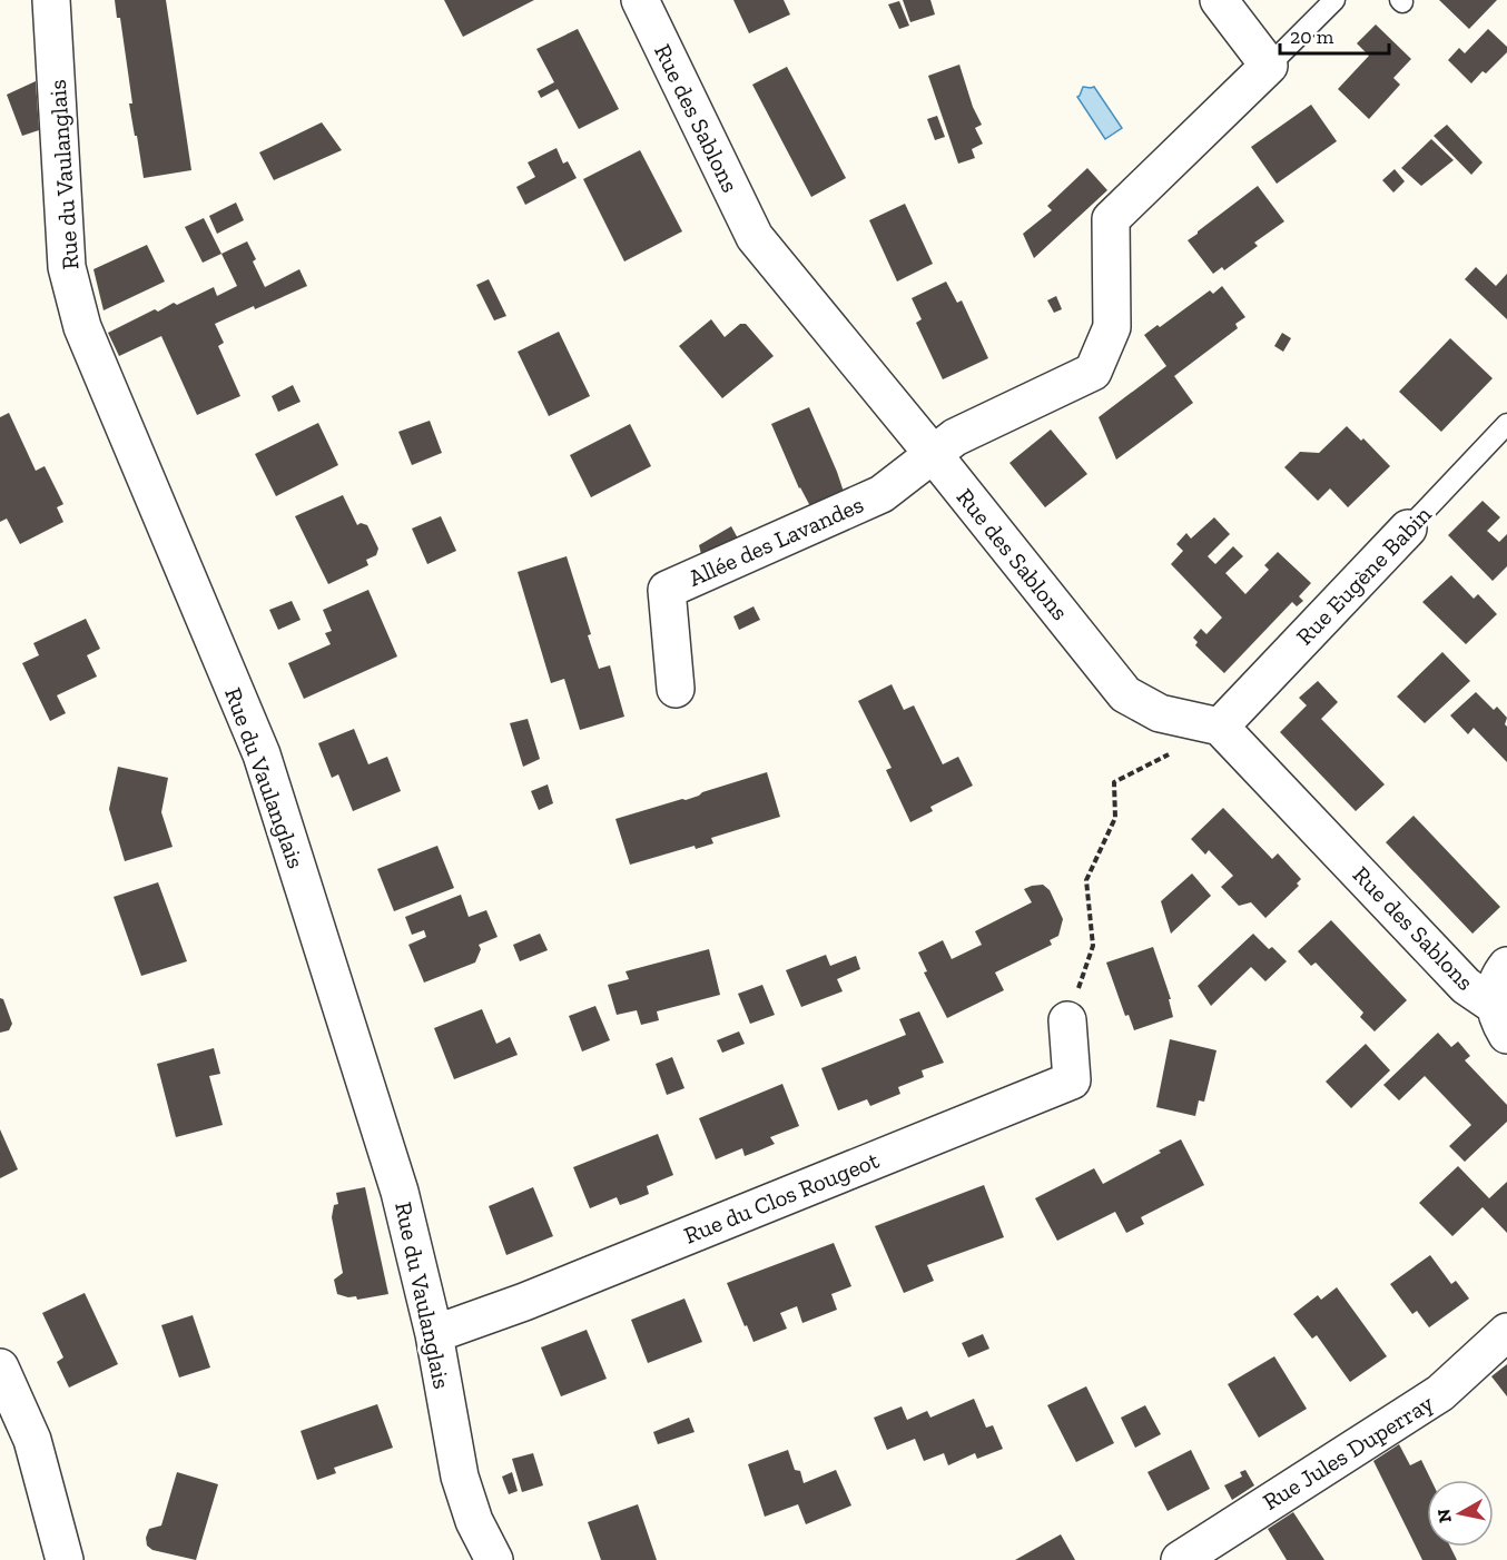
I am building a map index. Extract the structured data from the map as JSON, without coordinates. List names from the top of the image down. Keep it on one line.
{"streets":{"street":["Rue des Sablons","Rue du Vaulanglais","Allée des Lavandes","Rue Eugène Babin","Rue du Clos Rougeot","Rue Jules Duperray"]},"crossings":[["Rue des Sablons","Allée des Lavandes"],["Rue des Sablons","Rue Eugène Babin"],["Rue du Vaulanglais","Rue du Clos Rougeot"]],"scale_bar":"20 m","north":"left"}
